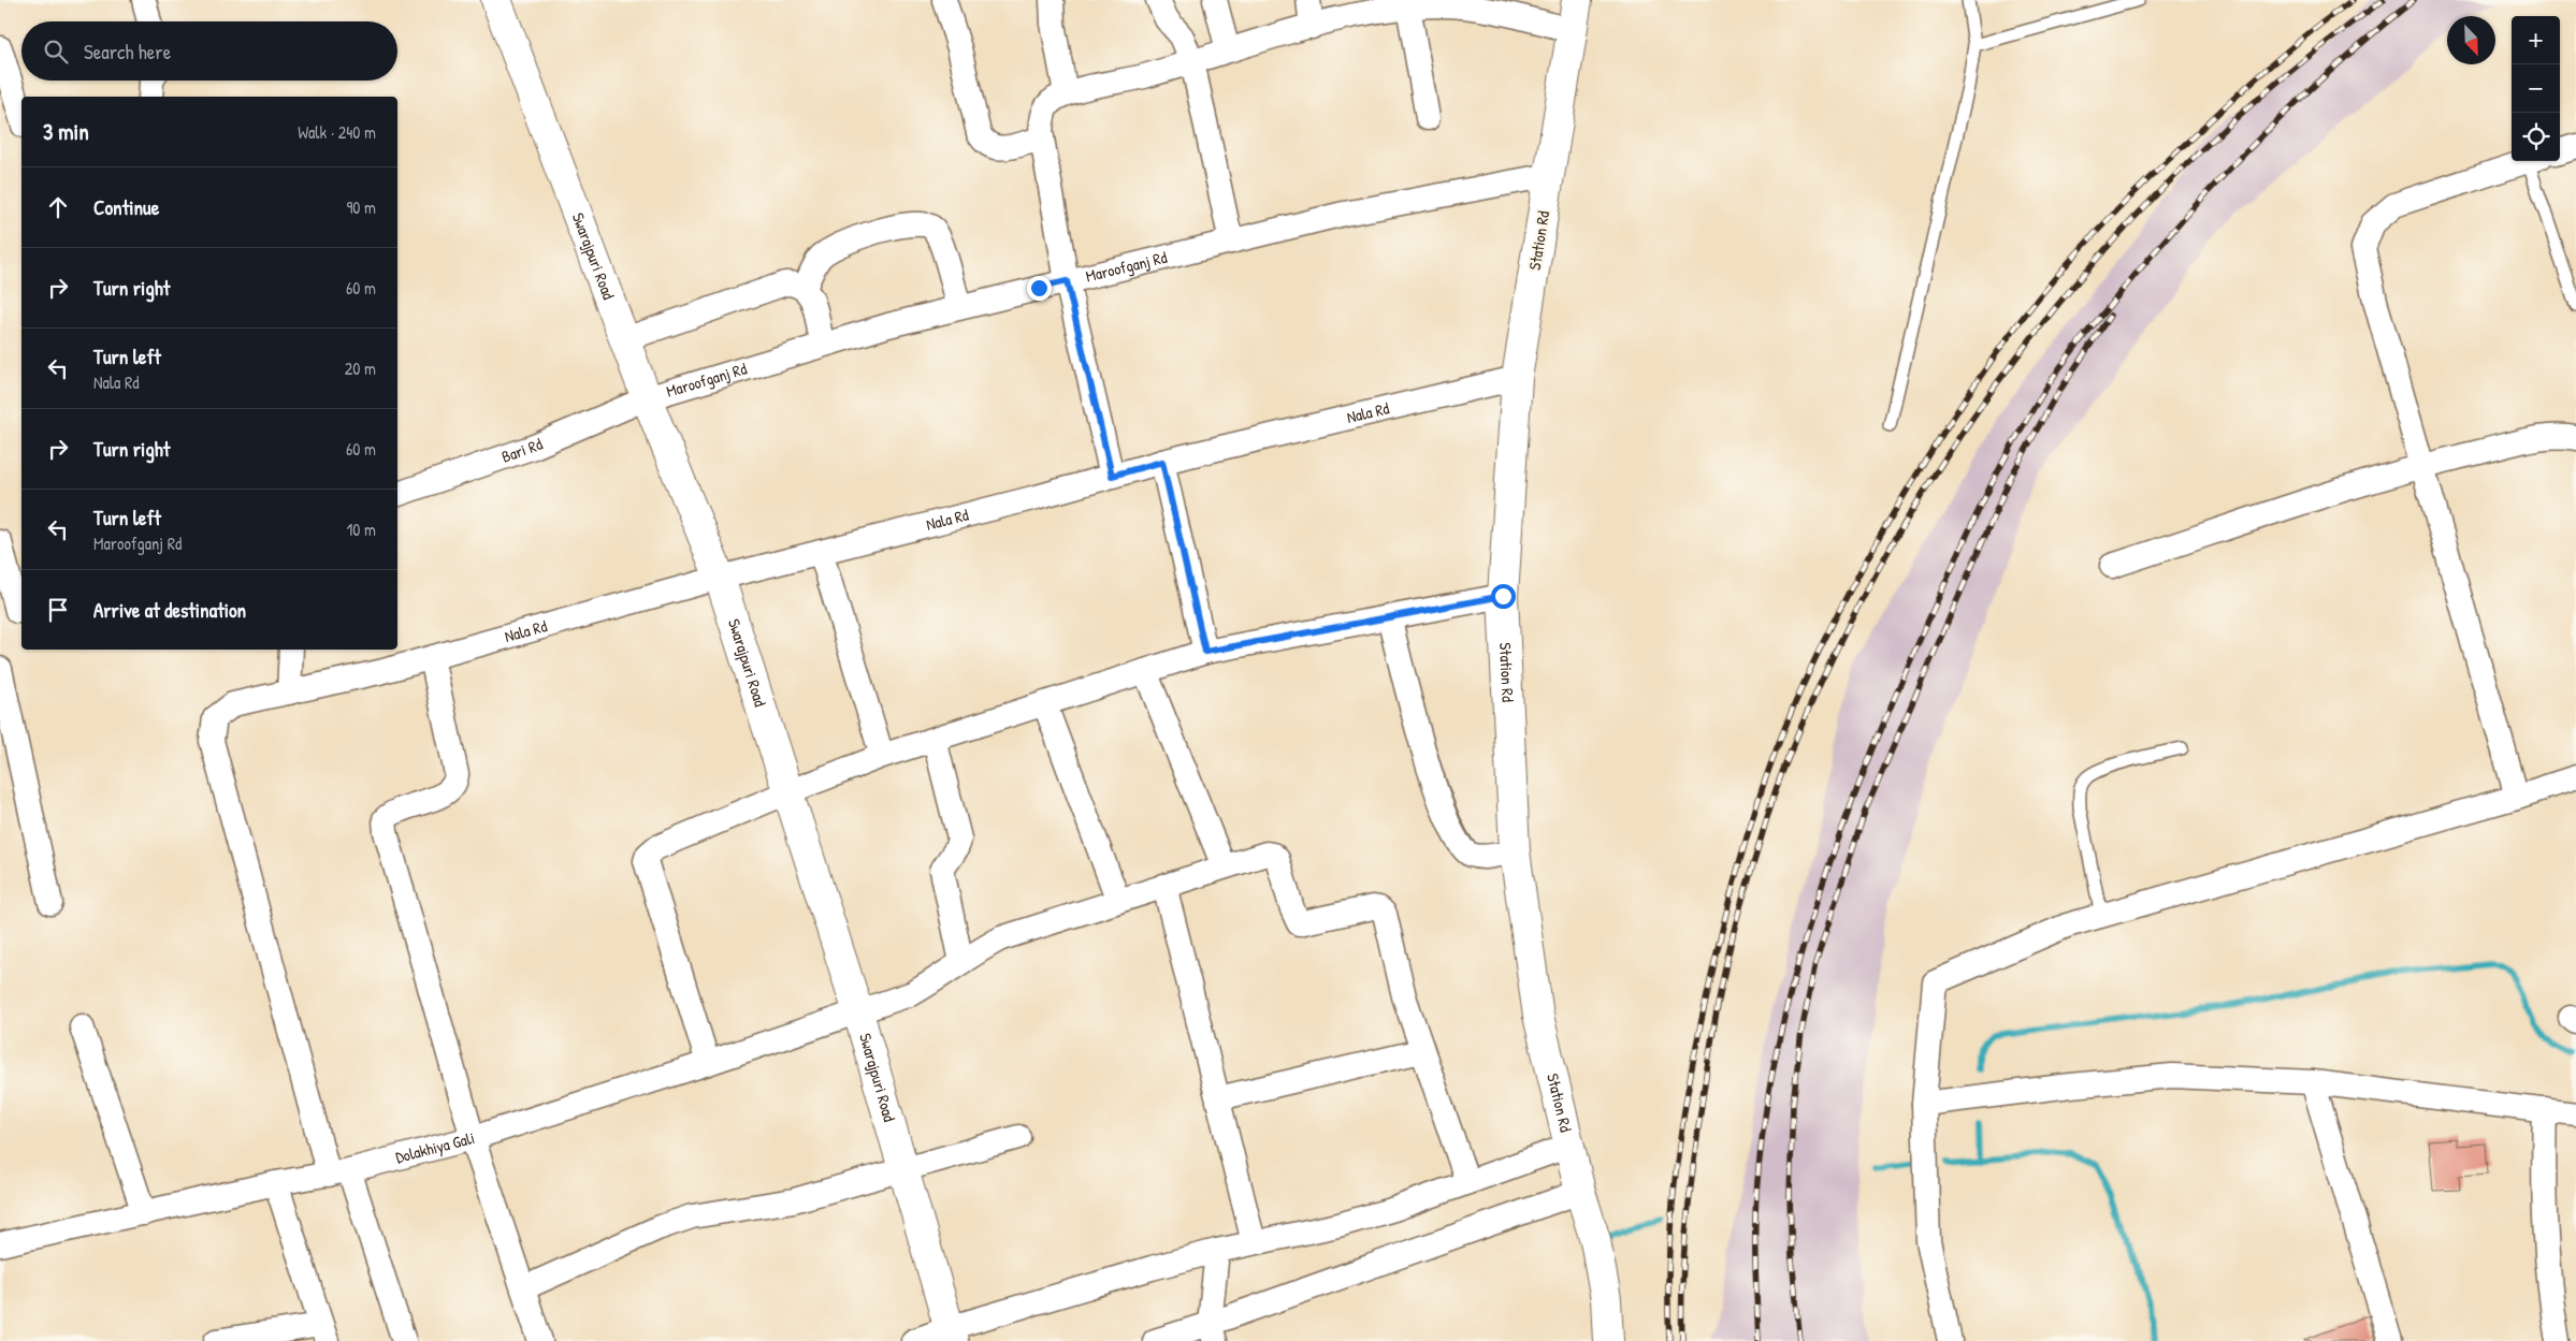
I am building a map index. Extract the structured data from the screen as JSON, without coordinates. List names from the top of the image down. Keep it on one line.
{"streets":{"main road":["Station Rd","Swarajpuri Road"],"street":["Maroofganj Rd","Nala Rd","Bari Rd","Dolakhiya Gali"]},"crossings":[["Station Rd","Maroofganj Rd"],["Station Rd","Nala Rd"],["Swarajpuri Road","Maroofganj Rd"],["Swarajpuri Road","Nala Rd"],["Swarajpuri Road","Bari Rd"],["Swarajpuri Road","Dolakhiya Gali"],["Maroofganj Rd","Bari Rd"],["Nala Rd","Dolakhiya Gali"]],"north":"bottom right","page":{"map_buttons":["+","−"],"search":"Search here","heading":["3 min","Walk · 240 m"],"list":[["Continue","90 m"],["Turn right","60 m"],["Turn left","Nala Rd","20 m"],["Turn right","60 m"],["Turn left","Maroofganj Rd","10 m"],"Arrive at destination"]}}
